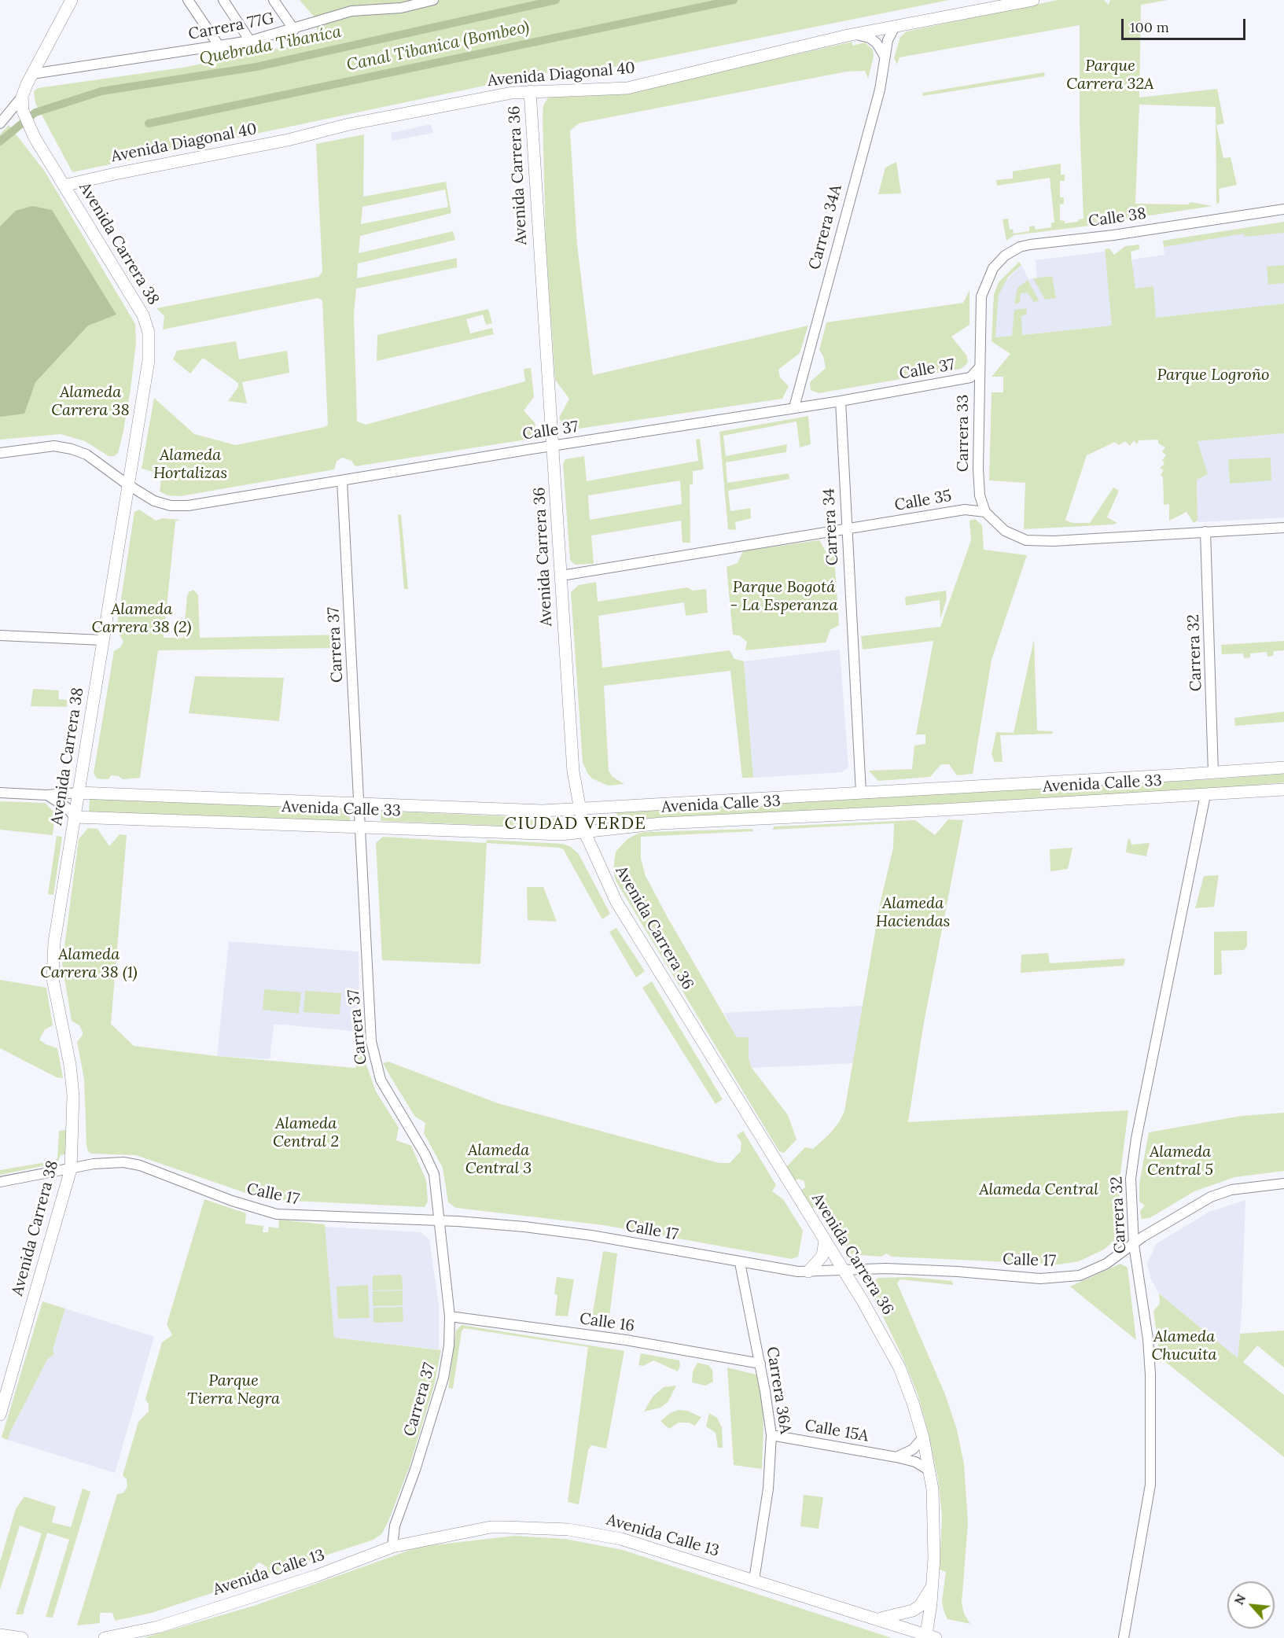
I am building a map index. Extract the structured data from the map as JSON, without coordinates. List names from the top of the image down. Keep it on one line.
{"streets":{"main road":["Avenida Diagonal 40","Avenida Carrera 36","Avenida Carrera 38","Avenida Calle 33","Avenida Calle 13"],"street":["Carrera 77G","Calle 38","Carrera 34A","Calle 37","Carrera 33","Calle 35","Carrera 34","Carrera 37","Carrera 32","Calle 17","Calle 16","Carrera 36A","Calle 15A"]},"crossings":[["Avenida Diagonal 40","Avenida Carrera 36"],["Avenida Diagonal 40","Carrera 34A"],["Avenida Diagonal 40","Avenida Carrera 38"],["Avenida Carrera 36","Calle 37"],["Avenida Carrera 36","Calle 35"],["Avenida Carrera 36","Avenida Calle 33"],["Avenida Carrera 36","Calle 17"],["Avenida Carrera 36","Calle 15A"],["Avenida Carrera 36","Avenida Calle 13"],["Calle 38","Carrera 33"],["Carrera 34A","Calle 37"],["Avenida Carrera 38","Calle 37"],["Avenida Carrera 38","Avenida Calle 33"],["Avenida Carrera 38","Calle 17"],["Calle 37","Carrera 33"],["Calle 37","Carrera 34"],["Calle 37","Carrera 37"],["Carrera 33","Calle 35"],["Calle 35","Carrera 34"],["Carrera 34","Avenida Calle 33"],["Carrera 37","Avenida Calle 33"],["Carrera 37","Calle 17"],["Carrera 37","Calle 16"],["Carrera 37","Avenida Calle 13"],["Carrera 32","Avenida Calle 33"],["Carrera 32","Calle 17"],["Calle 17","Carrera 36A"],["Calle 16","Carrera 36A"],["Carrera 36A","Calle 15A"],["Carrera 36A","Avenida Calle 13"]],"districts":["CIUDAD VERDE"],"water":["Quebrada Tibaníca","Canal Tibanica (Bombeo)"],"parks":["Parque Carrera 32A","Parque Logroño","Alameda Carrera 38","Alameda Hortalizas","Parque Bogotá - La Esperanza","Alameda Carrera 38 (2)","Alameda Haciendas","Alameda Carrera 38 (1)","Alameda Central 2","Alameda Central 3","Alameda Central 5","Alameda Central","Alameda Chucuita","Parque Tierra Negra"],"scale_bar":"100 m","north":"top left"}
